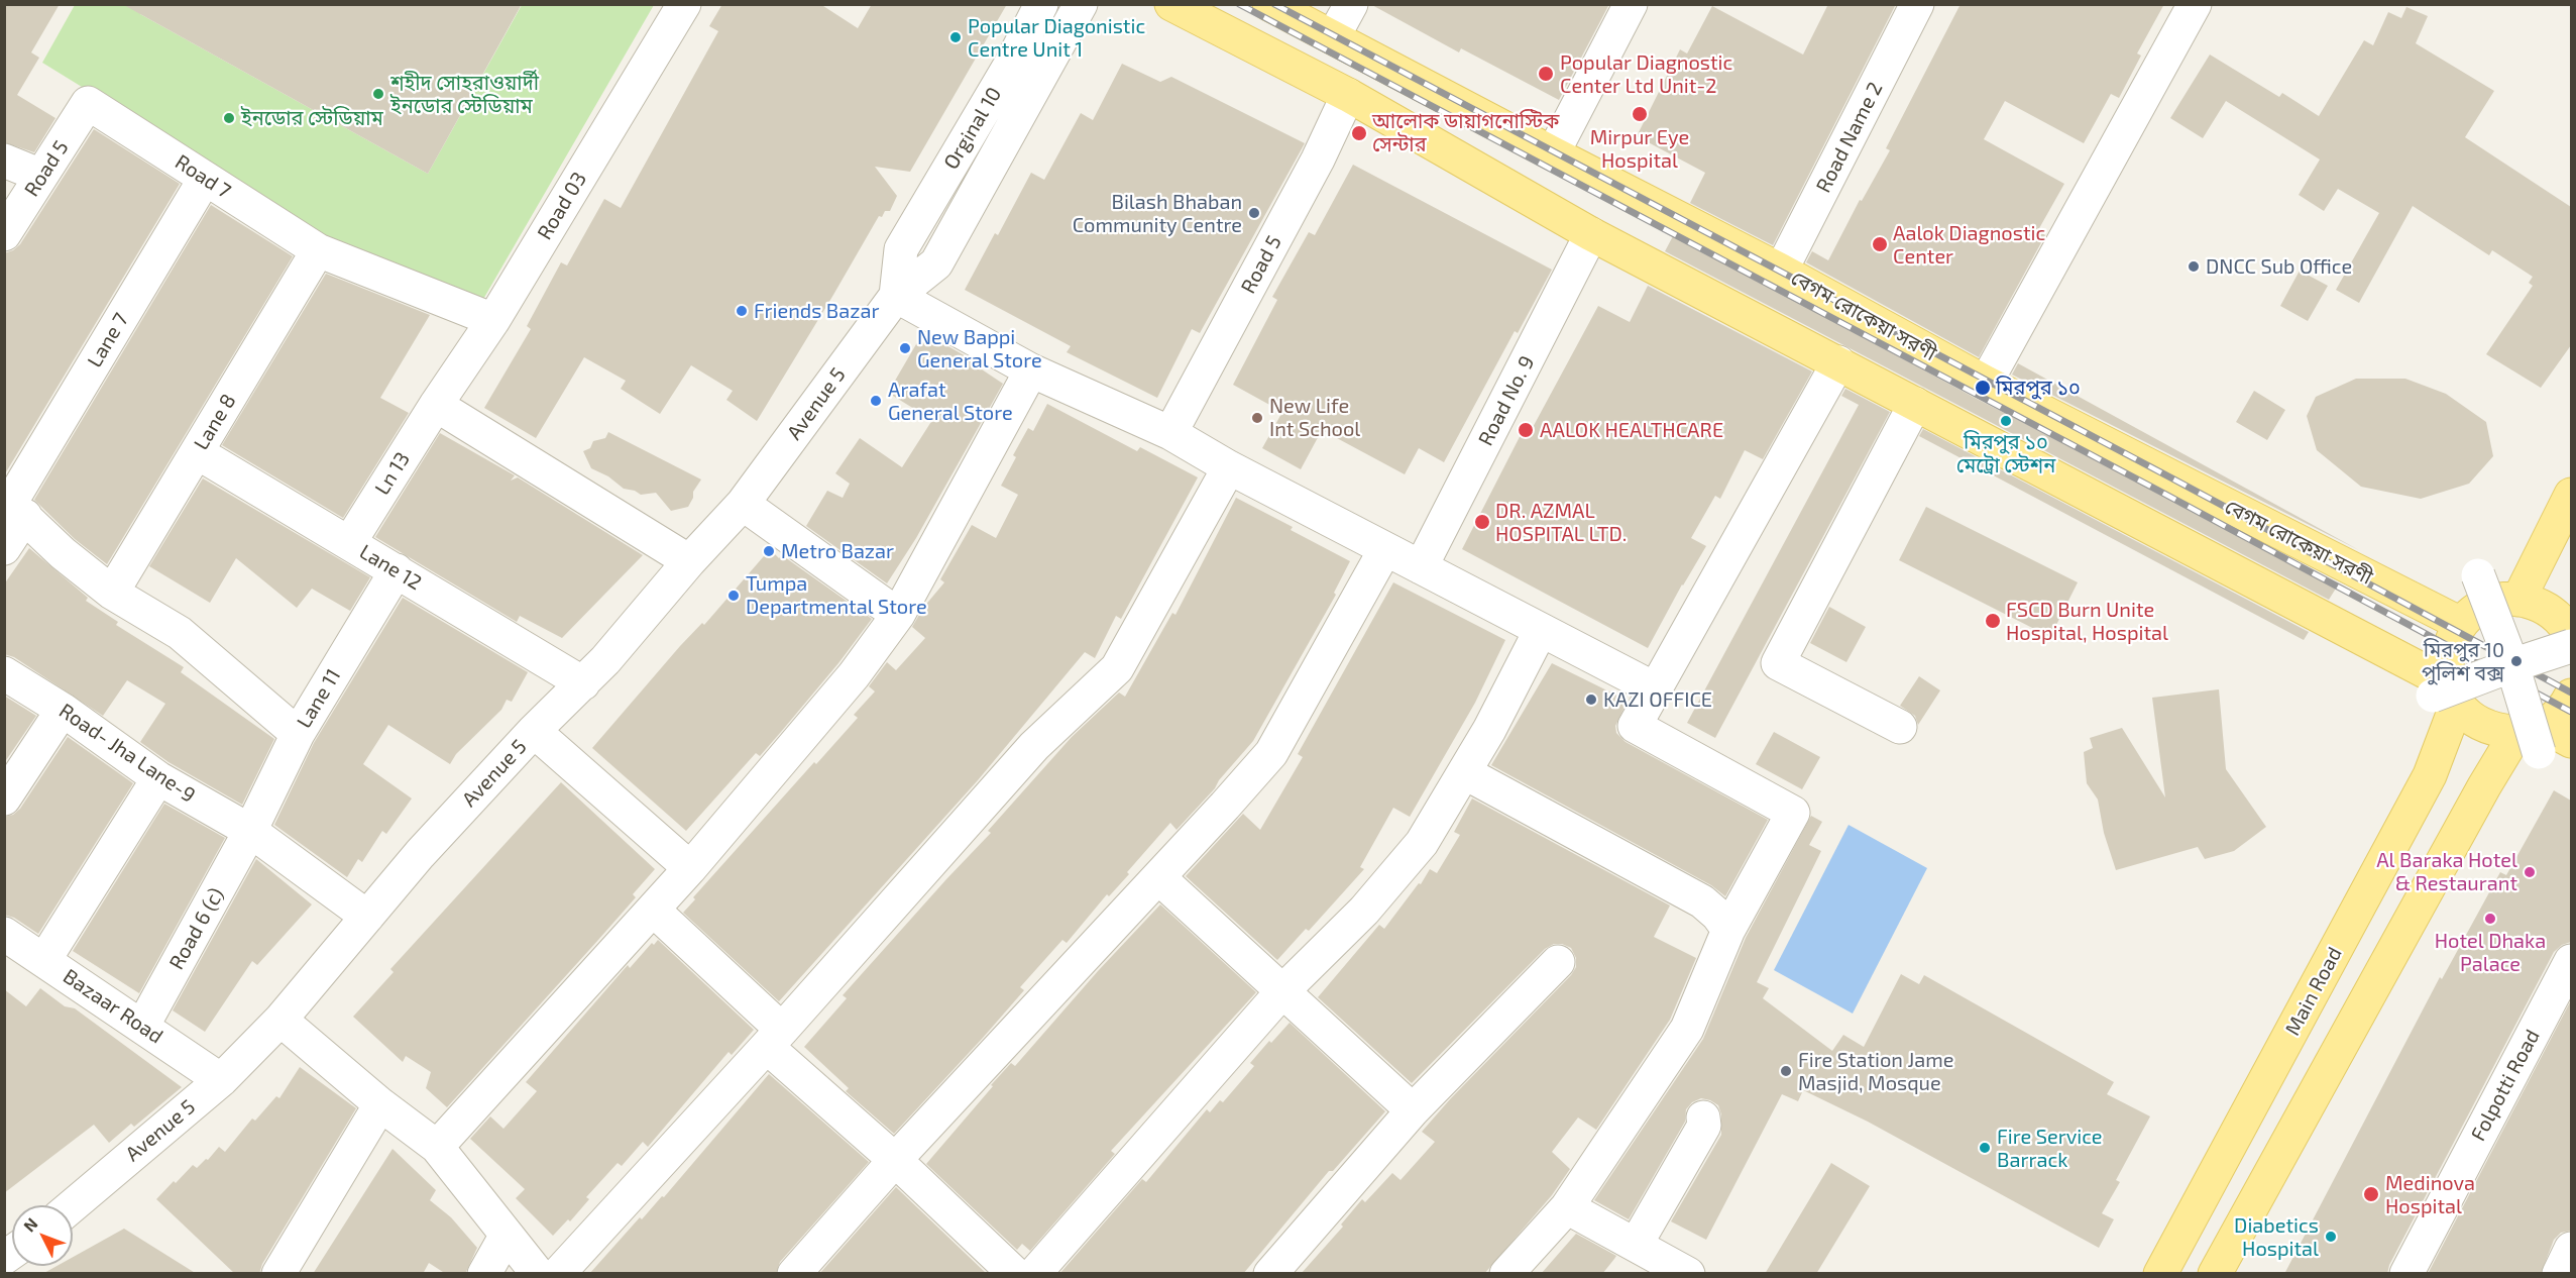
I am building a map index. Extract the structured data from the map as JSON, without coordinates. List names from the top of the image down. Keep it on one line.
{"streets":{"main road":["বেগম রোকেয়া সরণী","Main Road"],"street":["Orginal 10","Road Name 2","Road 5","Road 7","Road 03","Lane 7","Road No. 9","Avenue 5","Lane 8","Ln 13","Lane 12","Lane 11","Road- Jha Lane-9","Road 6 (c)","Bazaar Road","Folpotti Road"]},"crossings":[["Orginal 10","Avenue 5"],["Road Name 2","বেগম রোকেয়া সরণী"],["Road 5","Road 7"],["Road 7","Road 03"],["Road 7","Lane 7"],["Road 7","Lane 8"],["Road 03","Ln 13"],["Avenue 5","Lane 12"],["Avenue 5","Road- Jha Lane-9"],["Avenue 5","Bazaar Road"],["Lane 8","Lane 12"],["Ln 13","Lane 12"],["Lane 12","Lane 11"],["Lane 11","Road- Jha Lane-9"],["Lane 11","Road 6 (c)"],["Road- Jha Lane-9","Road 6 (c)"],["Road 6 (c)","Bazaar Road"]],"places":["Popular Diagonistic Centre Unit 1","Popular Diagnostic Center Ltd Unit-2","শহীদ সোহরাওয়ার্দী ইনডোর স্টেডিয়াম","Mirpur Eye Hospital","ইনডোর স্টেডিয়াম","আলোক ডায়াগনোস্টিক সেন্টার","Bilash Bhaban Community Centre","Aalok Diagnostic Center","DNCC Sub Office","Friends Bazar","New Bappi General Store","মিরপুর ১০","Arafat General Store","New Life Int School","মিরপুর ১০ মেট্রো স্টেশন","AALOK HEALTHCARE","DR. AZMAL HOSPITAL LTD.","Metro Bazar","Tumpa Departmental Store","FSCD Burn Unite Hospital, Hospital","মিরপুর 10 পুলিশ বক্স","KAZI OFFICE","Al Baraka Hotel & Restaurant","Hotel Dhaka Palace","Fire Station Jame Masjid, Mosque","Fire Service Barrack","Medinova Hospital","Diabetics Hospital"],"north":"top left"}
